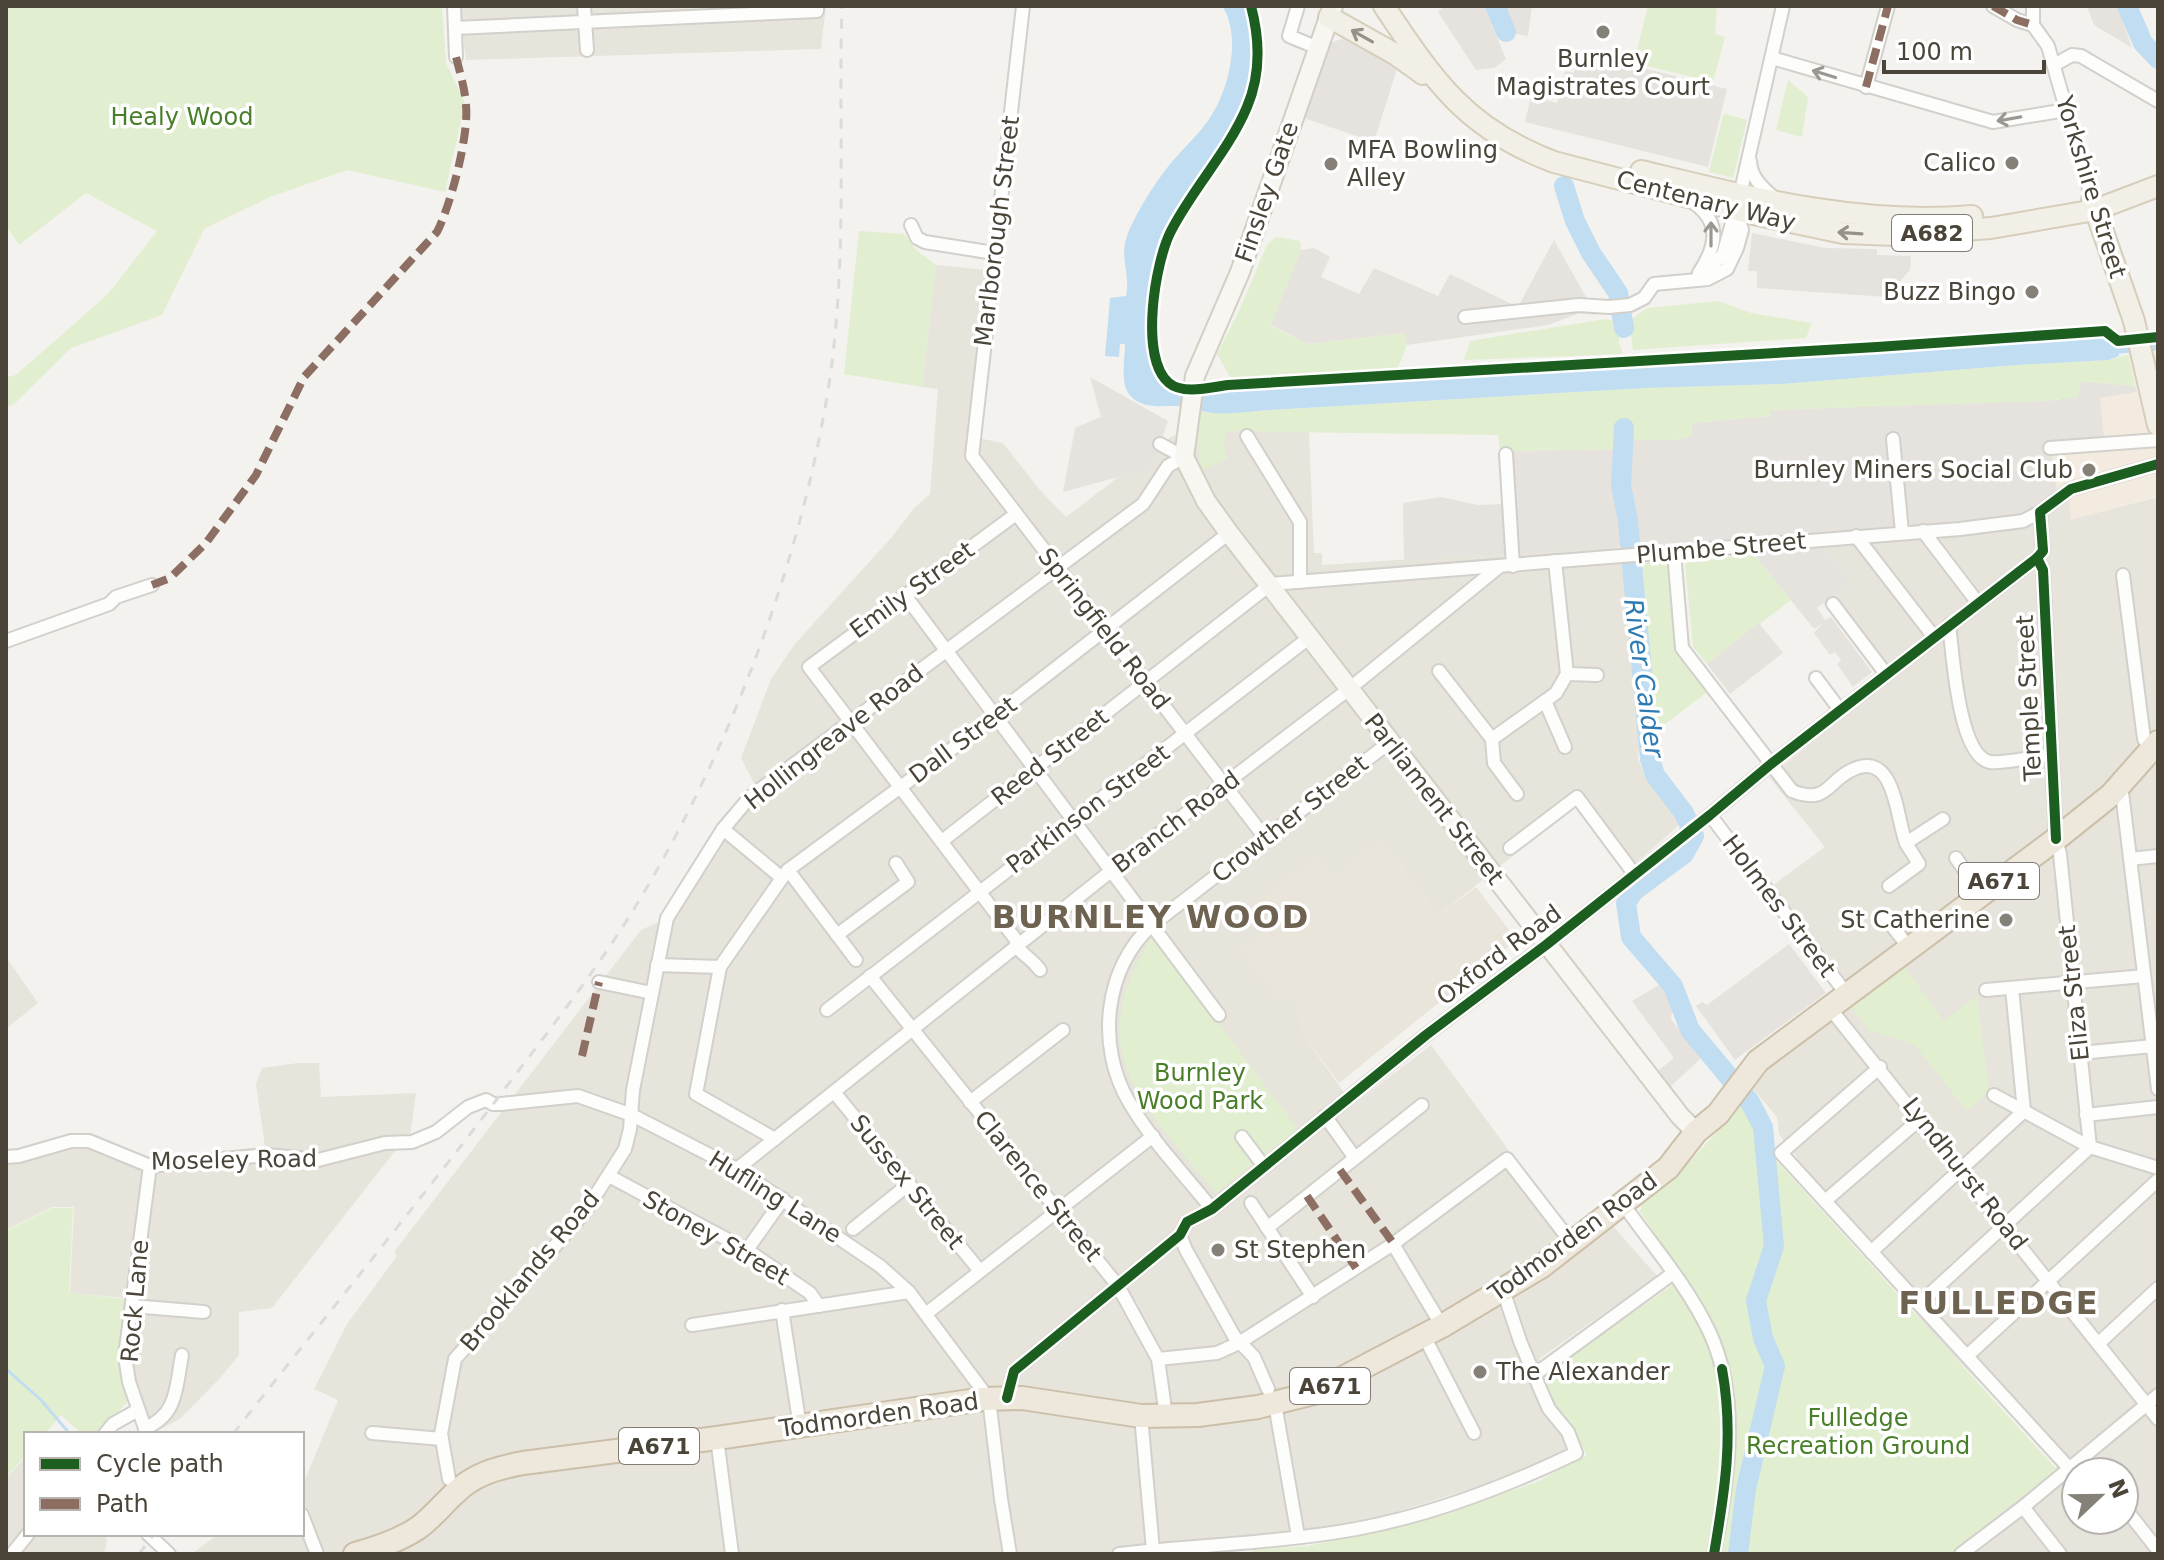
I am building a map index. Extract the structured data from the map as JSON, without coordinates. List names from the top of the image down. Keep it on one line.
{"streets":{"highway":["A671","Todmorden Road"],"main road":["Yorkshire Street","Centenary Way","A682"],"street":["Finsley Gate","Marlborough Street","Plumbe Street","Emily Street","Springfield Road","Temple Street","Hollingreave Road","Dall Street","Reed Street","Parliament Street","Parkinson Street","Crowther Street","Branch Road","Holmes Street","Oxford Road","Eliza Street","Moseley Road","Lyndhurst Road","Sussex Street","Clarence Street","Hufling Lane","Stoney Street","Brooklands Road","Rock Lane"]},"crossings":[["Yorkshire Street","Centenary Way"],["Yorkshire Street","A682"],["Finsley Gate","A682"],["Finsley Gate","Hollingreave Road"],["Finsley Gate","Parliament Street"],["Centenary Way","A682"],["Marlborough Street","Springfield Road"],["Plumbe Street","Temple Street"],["Plumbe Street","Reed Street"],["Plumbe Street","Parliament Street"],["Plumbe Street","Branch Road"],["Emily Street","Springfield Road"],["Emily Street","Hollingreave Road"],["Springfield Road","Hollingreave Road"],["Springfield Road","Dall Street"],["Springfield Road","Reed Street"],["Springfield Road","Parkinson Street"],["Springfield Road","Crowther Street"],["Springfield Road","Branch Road"],["Temple Street","Oxford Road"],["Temple Street","Eliza Street"],["Temple Street","Todmorden Road"],["Hollingreave Road","Parliament Street"],["Hollingreave Road","Hufling Lane"],["Hollingreave Road","Brooklands Road"],["Dall Street","Parliament Street"],["Reed Street","Parliament Street"],["Parliament Street","Parkinson Street"],["Parliament Street","Crowther Street"],["Parliament Street","Branch Road"],["Parliament Street","Oxford Road"],["Parliament Street","Todmorden Road"],["Parkinson Street","Clarence Street"],["Crowther Street","Oxford Road"],["Branch Road","Sussex Street"],["Branch Road","Clarence Street"],["Branch Road","Hufling Lane"],["Holmes Street","Oxford Road"],["Holmes Street","Lyndhurst Road"],["Holmes Street","Todmorden Road"],["Oxford Road","Clarence Street"],["Oxford Road","Hufling Lane"],["Oxford Road","Todmorden Road"],["Eliza Street","Todmorden Road"],["Moseley Road","Hufling Lane"],["Moseley Road","Rock Lane"],["Lyndhurst Road","Todmorden Road"],["Clarence Street","Todmorden Road"],["Hufling Lane","Todmorden Road"],["Hufling Lane","Brooklands Road"],["Stoney Street","Brooklands Road"]],"districts":["BURNLEY WOOD","FULLEDGE"],"water":["River Calder"],"parks":["Healy Wood","Burnley Wood Park","Fulledge Recreation Ground"],"places":["Burnley Magistrates Court","Calico","MFA Bowling Alley","Buzz Bingo","Burnley Miners Social Club","St Catherine","St Stephen","The Alexander"],"legend":["Cycle path","Path"],"scale_bar":"100 m","north":"right"}
